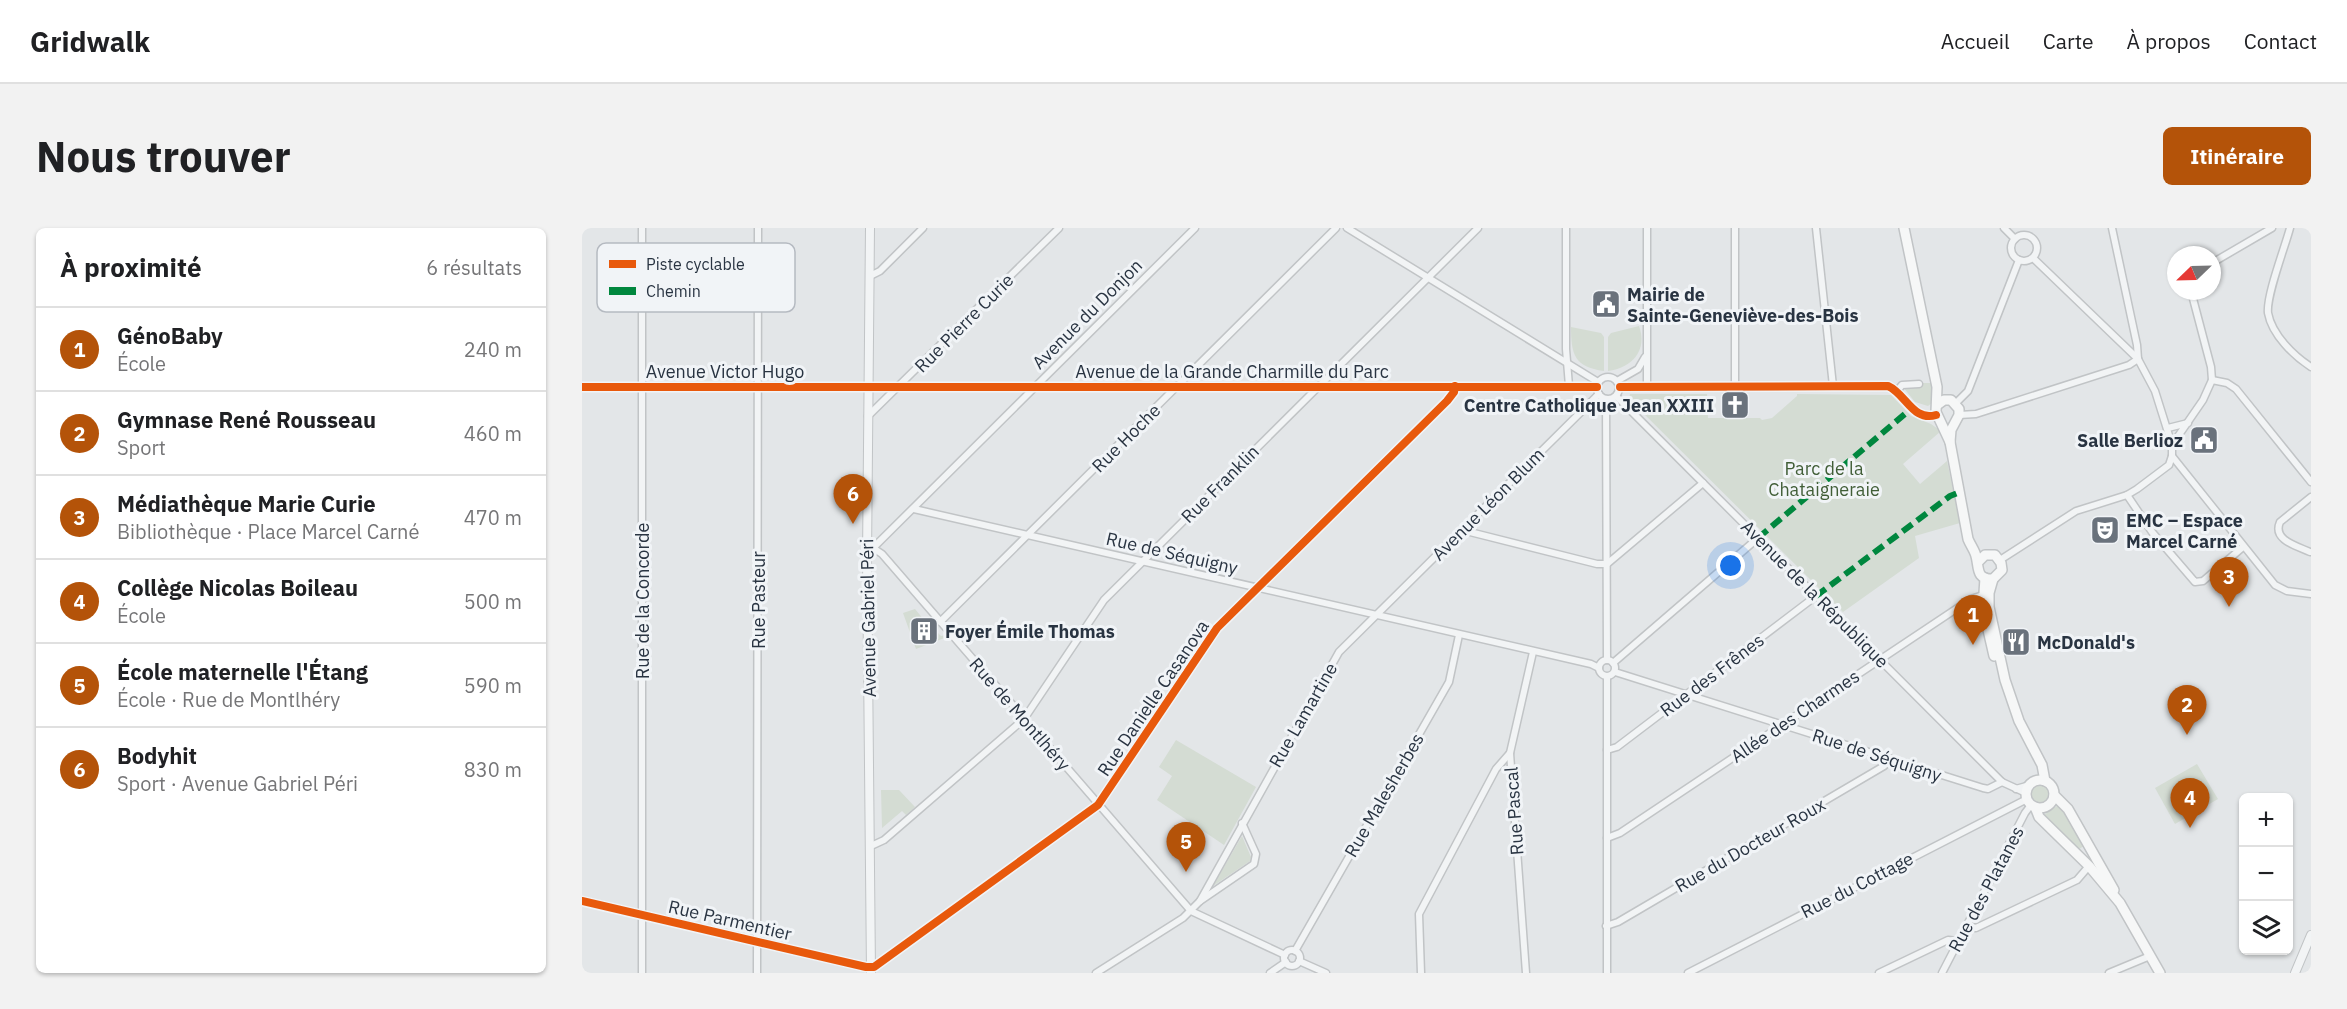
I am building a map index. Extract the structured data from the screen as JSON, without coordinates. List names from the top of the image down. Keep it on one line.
{"streets":{"street":["Avenue du Donjon","Rue Pierre Curie","Avenue Victor Hugo","Avenue de la Grande Charmille du Parc","Rue Hoche","Rue Franklin","Avenue Léon Blum","Rue de Séquigny","Avenue de la République","Rue Pasteur","Rue de la Concorde","Avenue Gabriel Péri","Rue des Frênes","Rue Danielle Casanova","Rue de Montlhéry","Rue Lamartine","Allée des Charmes","Rue Malesherbes","Rue Pascal","Rue du Docteur Roux","Rue du Cottage","Rue des Platanes","Rue Parmentier"]},"crossings":[["Avenue du Donjon","Avenue de la Grande Charmille du Parc"],["Avenue du Donjon","Rue de Séquigny"],["Avenue du Donjon","Avenue Gabriel Péri"],["Avenue du Donjon","Rue de Montlhéry"],["Rue Pierre Curie","Avenue de la Grande Charmille du Parc"],["Rue Pierre Curie","Avenue Gabriel Péri"],["Avenue Victor Hugo","Avenue de la Grande Charmille du Parc"],["Avenue Victor Hugo","Rue Pasteur"],["Avenue Victor Hugo","Rue de la Concorde"],["Avenue Victor Hugo","Avenue Gabriel Péri"],["Avenue de la Grande Charmille du Parc","Rue Hoche"],["Avenue de la Grande Charmille du Parc","Rue Franklin"],["Avenue de la Grande Charmille du Parc","Avenue Léon Blum"],["Avenue de la Grande Charmille du Parc","Avenue Gabriel Péri"],["Avenue de la Grande Charmille du Parc","Rue Danielle Casanova"],["Rue Hoche","Rue de Séquigny"],["Rue Hoche","Rue de Montlhéry"],["Rue Franklin","Rue de Séquigny"],["Rue Franklin","Avenue Gabriel Péri"],["Rue Franklin","Rue de Montlhéry"],["Avenue Léon Blum","Rue de Séquigny"],["Avenue Léon Blum","Rue Lamartine"],["Rue de Séquigny","Avenue de la République"],["Rue de Séquigny","Rue des Frênes"],["Rue de Séquigny","Rue Danielle Casanova"],["Rue de Séquigny","Rue Lamartine"],["Rue de Séquigny","Allée des Charmes"],["Rue de Séquigny","Rue Malesherbes"],["Rue de Séquigny","Rue Pascal"],["Rue de Séquigny","Rue du Docteur Roux"],["Avenue de la République","Rue des Frênes"],["Avenue de la République","Allée des Charmes"],["Avenue de la République","Rue du Cottage"],["Avenue de la République","Rue des Platanes"],["Rue Pasteur","Rue Parmentier"],["Rue de la Concorde","Rue Parmentier"],["Avenue Gabriel Péri","Rue Danielle Casanova"],["Avenue Gabriel Péri","Rue de Montlhéry"],["Avenue Gabriel Péri","Rue Parmentier"],["Rue Danielle Casanova","Rue de Montlhéry"],["Rue Danielle Casanova","Rue Parmentier"],["Rue de Montlhéry","Rue Lamartine"],["Rue du Cottage","Rue des Platanes"]],"parks":["Parc de la Chataigneraie"],"places":{"public building":["Mairie de Sainte-Geneviève-des-Bois","Salle Berlioz"],"church":["Centre Catholique Jean XXIII"],"theatre":["EMC – Espace Marcel Carné"],"building":["Foyer Émile Thomas"],"restaurant":["McDonald's"]},"legend":["Piste cyclable","Chemin"],"north":"bottom left","page":{"header":"Gridwalk","nav":["Accueil","Carte","À propos","Contact"],"buttons":"Itinéraire","title":"Nous trouver","heading":["À proximité","6 résultats"],"list":[{"mark":"1","name":"GénoBaby","note":"École","value":"240 m"},{"mark":"2","name":"Gymnase René Rousseau","note":"Sport","value":"460 m"},{"mark":"3","name":"Médiathèque Marie Curie","note":"Bibliothèque · Place Marcel Carné","value":"470 m"},{"mark":"4","name":"Collège Nicolas Boileau","note":"École","value":"500 m"},{"mark":"5","name":"École maternelle l'Étang","note":"École · Rue de Montlhéry","value":"590 m"},{"mark":"6","name":"Bodyhit","note":"Sport · Avenue Gabriel Péri","value":"830 m"}],"pins":["6","3","1","2","4","5"],"map_buttons":["+","−"]}}
